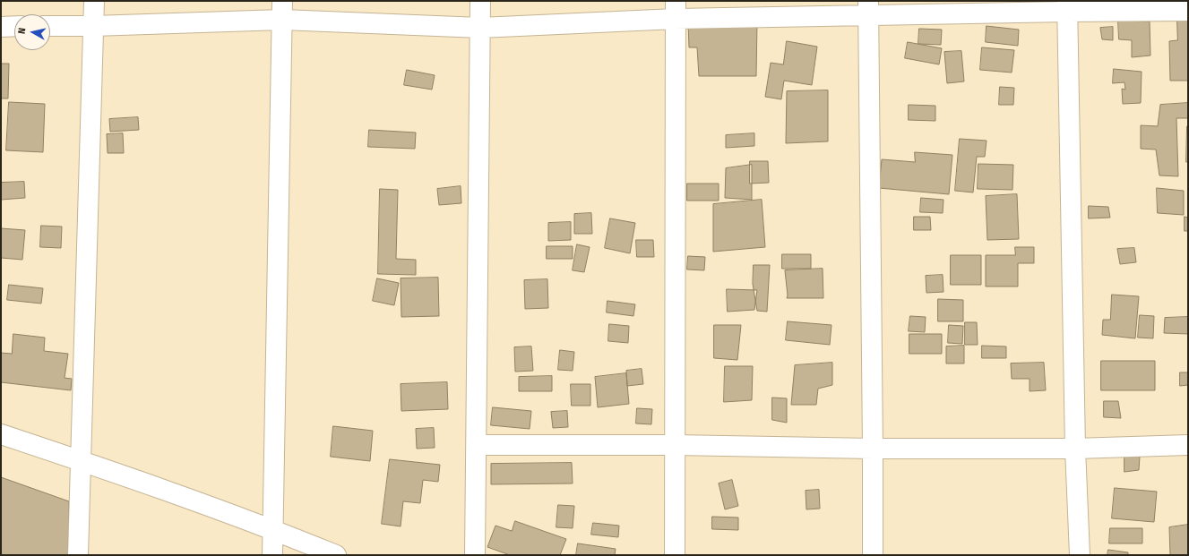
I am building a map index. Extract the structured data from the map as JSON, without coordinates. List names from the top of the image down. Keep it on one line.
{"north":"left"}
